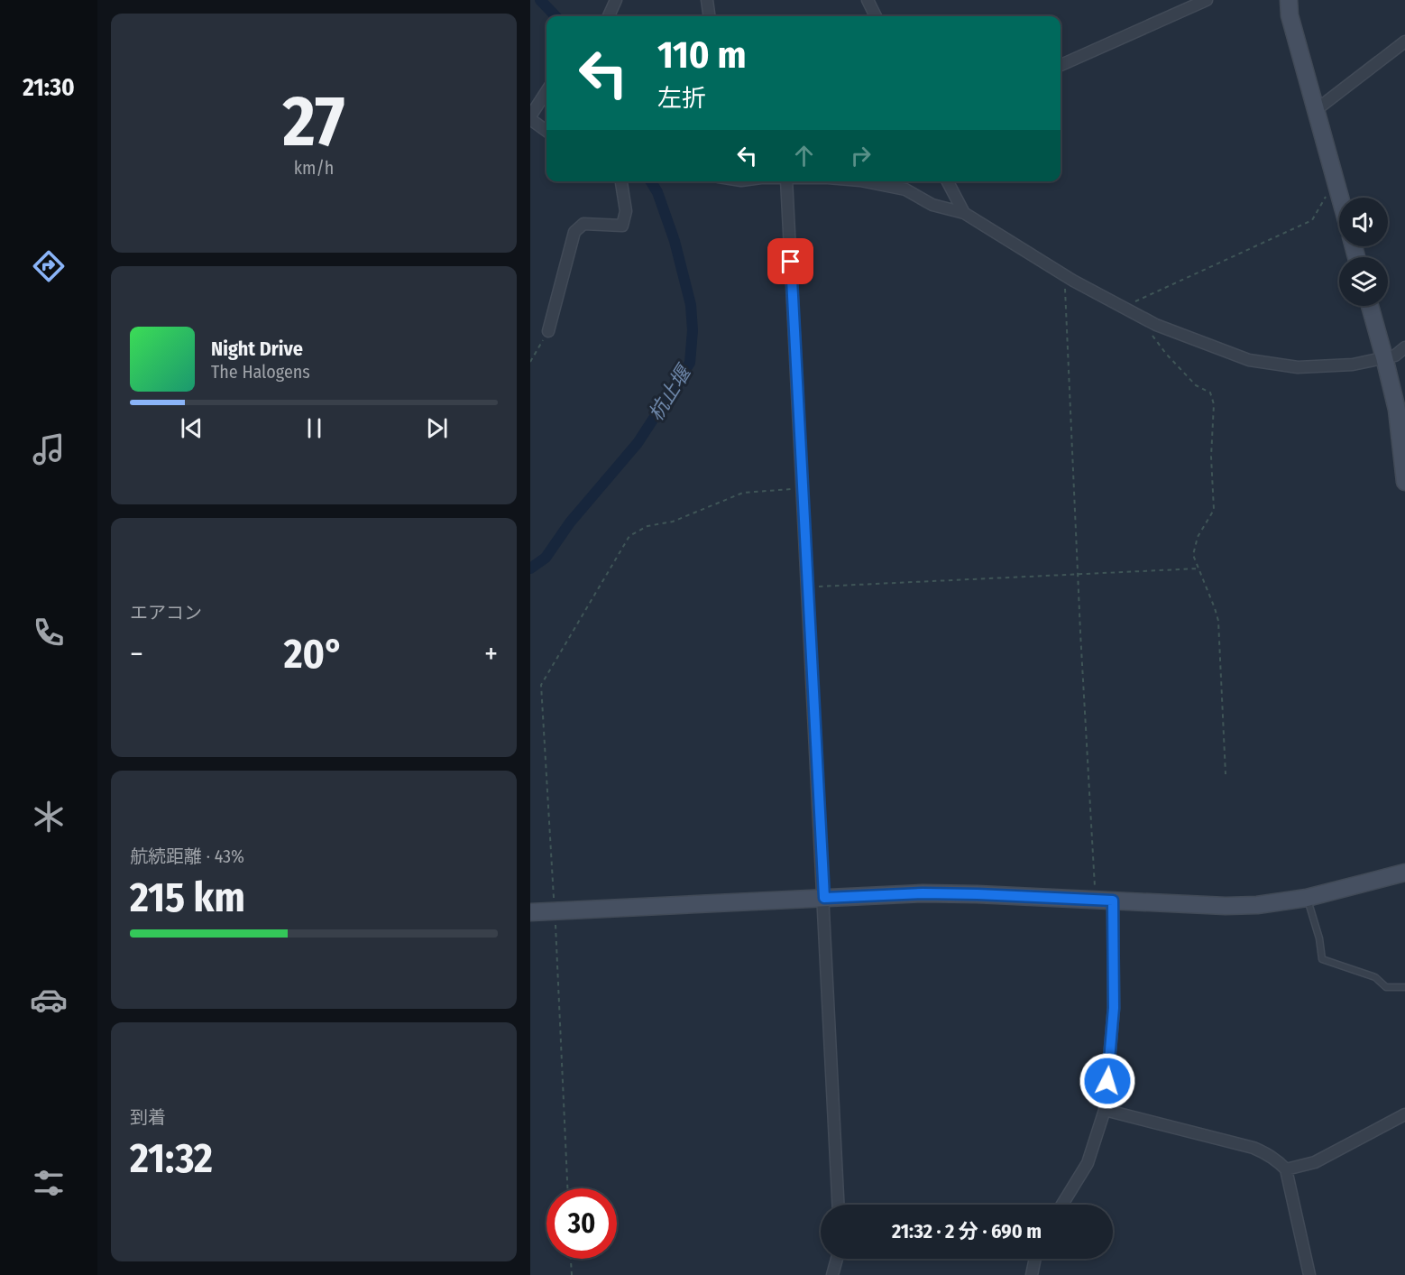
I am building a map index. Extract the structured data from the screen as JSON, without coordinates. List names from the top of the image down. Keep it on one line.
{"water":["杭止堰"],"page":{"tabs":"21:30","tile":[["27","km/h"],"エアコン",["航続距離 · 43%","215 km"],["到着","21:32"]],"turn":["110 m","左折"],"song":["Night Drive","The Halogens"],"heat":["−","20°","+"],"limit":"30","trip":"21:32 · 2 分 · 690 m"}}
